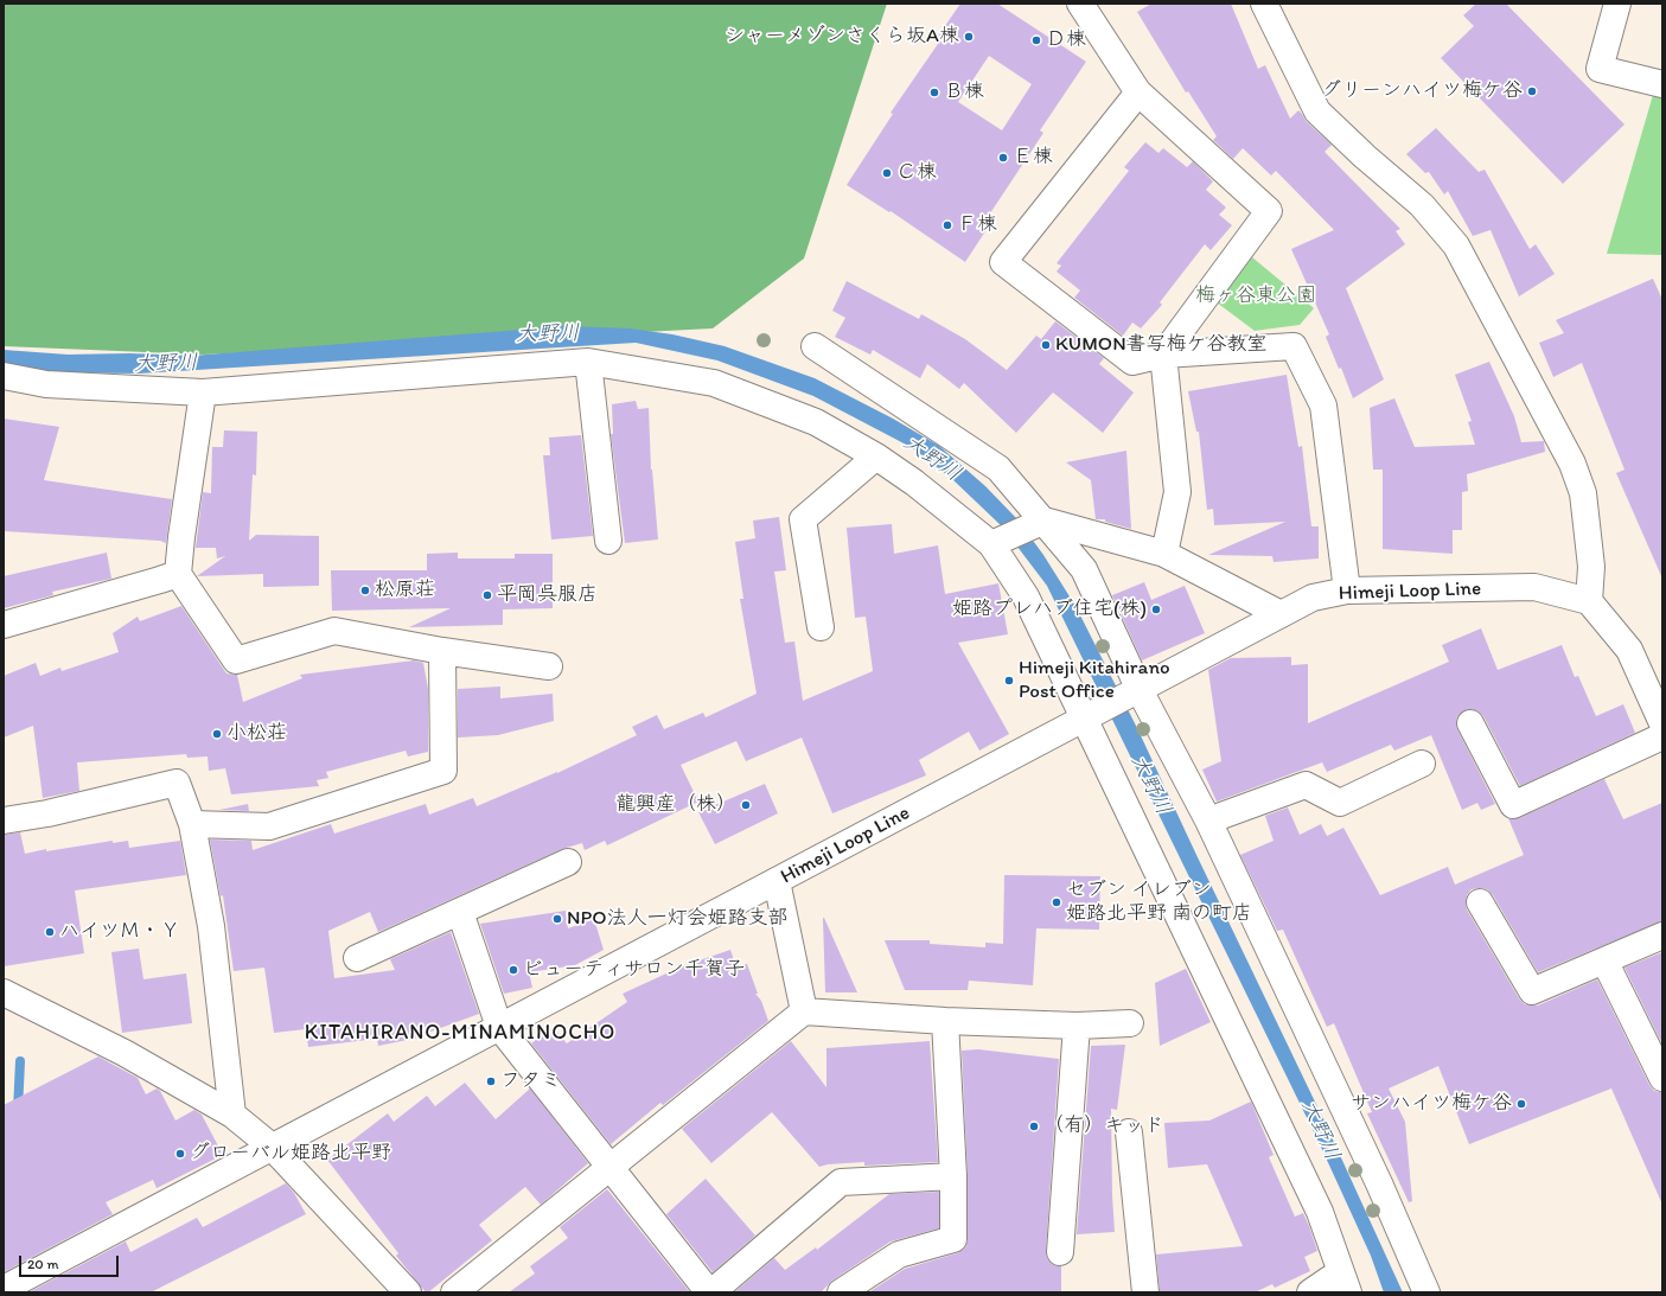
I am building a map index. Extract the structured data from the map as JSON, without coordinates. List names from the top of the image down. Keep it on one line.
{"streets":{"street":["Himeji Loop Line"]},"districts":["KITAHIRANO-MINAMINOCHO"],"water":["大野川"],"parks":["梅ヶ谷東公園"],"places":["シャーメゾンさくら坂A棟","Ｄ棟","グリーンハイツ梅ケ谷","Ｂ棟","Ｅ棟","Ｃ棟","Ｆ棟","KUMON書写梅ケ谷教室","松原荘","平岡呉服店","姫路プレハブ住宅(株)","Himeji Kitahirano Post Office","小松荘","龍興産（株）","セブン イレブン 姫路北平野 南の町店","NPO法人一灯会姫路支部","ハイツＭ・Ｙ","ビューティサロン千賀子","フタミ","サンハイツ梅ケ谷","（有）キッド","グローバル姫路北平野"],"scale_bar":"20 m"}
